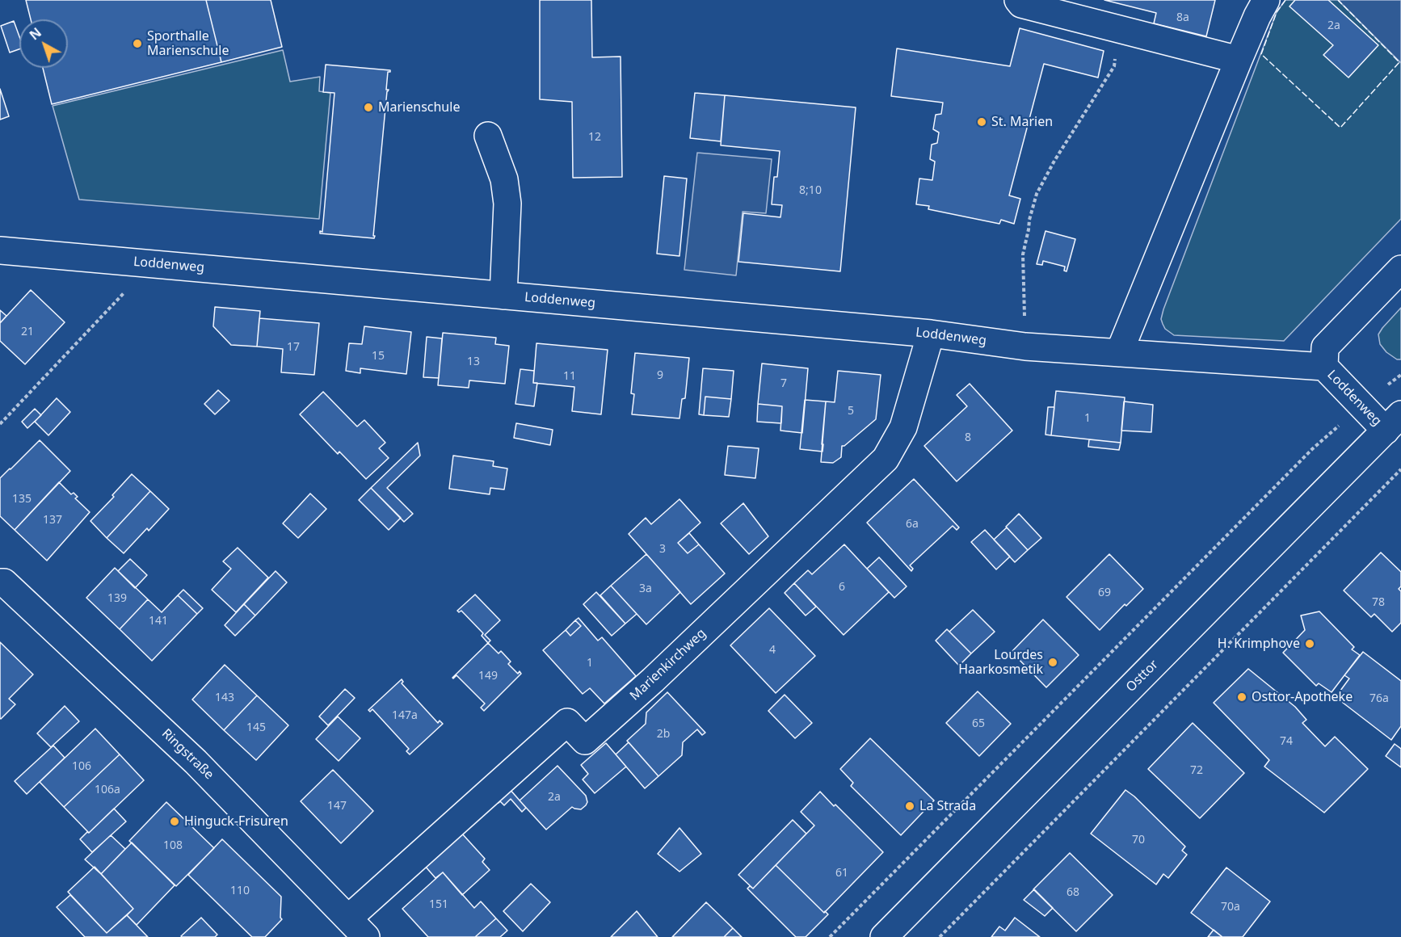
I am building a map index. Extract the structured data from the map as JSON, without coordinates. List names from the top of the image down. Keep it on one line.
{"streets":{"street":["Loddenweg","Marienkirchweg","Osttor","Ringstraße"]},"crossings":[["Loddenweg","Marienkirchweg"],["Loddenweg","Osttor"],["Marienkirchweg","Ringstraße"]],"places":["Sporthalle Marienschule","Marienschule","St. Marien","H. Krimphove","Lourdes Haarkosmetik","Osttor-Apotheke","La Strada","Hinguck-Frisuren"],"house_numbers":["8a","2a","12","8;10","21","17","15","13","9","11","7","5","1","8","135","137","6a","3","6","3a","69","139","78","141","4","1","149","143","76a","147a","65","145","2b","74","106","72","106a","2a","147","70","108","61","110","68","151","70a"],"north":"top left"}
